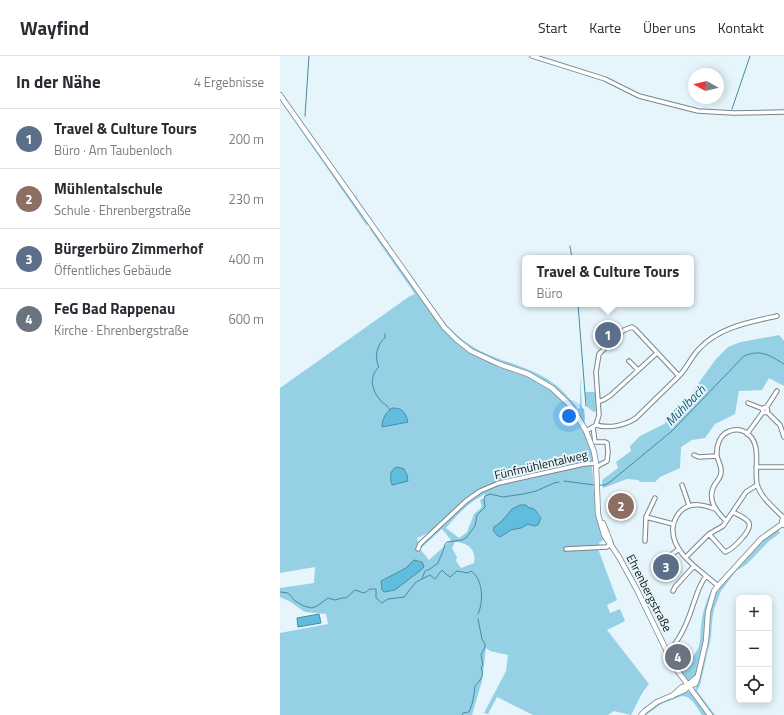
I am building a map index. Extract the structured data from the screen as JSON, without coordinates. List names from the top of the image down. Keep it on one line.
{"streets":{"street":["Fünfmühlentalweg","Ehrenbergstraße"]},"crossings":[["Fünfmühlentalweg","Ehrenbergstraße"]],"water":["Mühlbach"],"north":"left","page":{"header":"Wayfind","nav":["Start","Karte","Über uns","Kontakt"],"heading":["In der Nähe","4 Ergebnisse"],"list":[{"mark":"1","name":"Travel & Culture Tours","note":"Büro · Am Taubenloch","value":"200 m"},{"mark":"2","name":"Mühlentalschule","note":"Schule · Ehrenbergstraße","value":"230 m"},{"mark":"3","name":"Bürgerbüro Zimmerhof","note":"Öffentliches Gebäude","value":"400 m"},{"mark":"4","name":"FeG Bad Rappenau","note":"Kirche · Ehrenbergstraße","value":"600 m"}],"popup":["Travel & Culture Tours","Büro"],"pins":["1","2","3","4"],"map_buttons":["+","−"]}}
